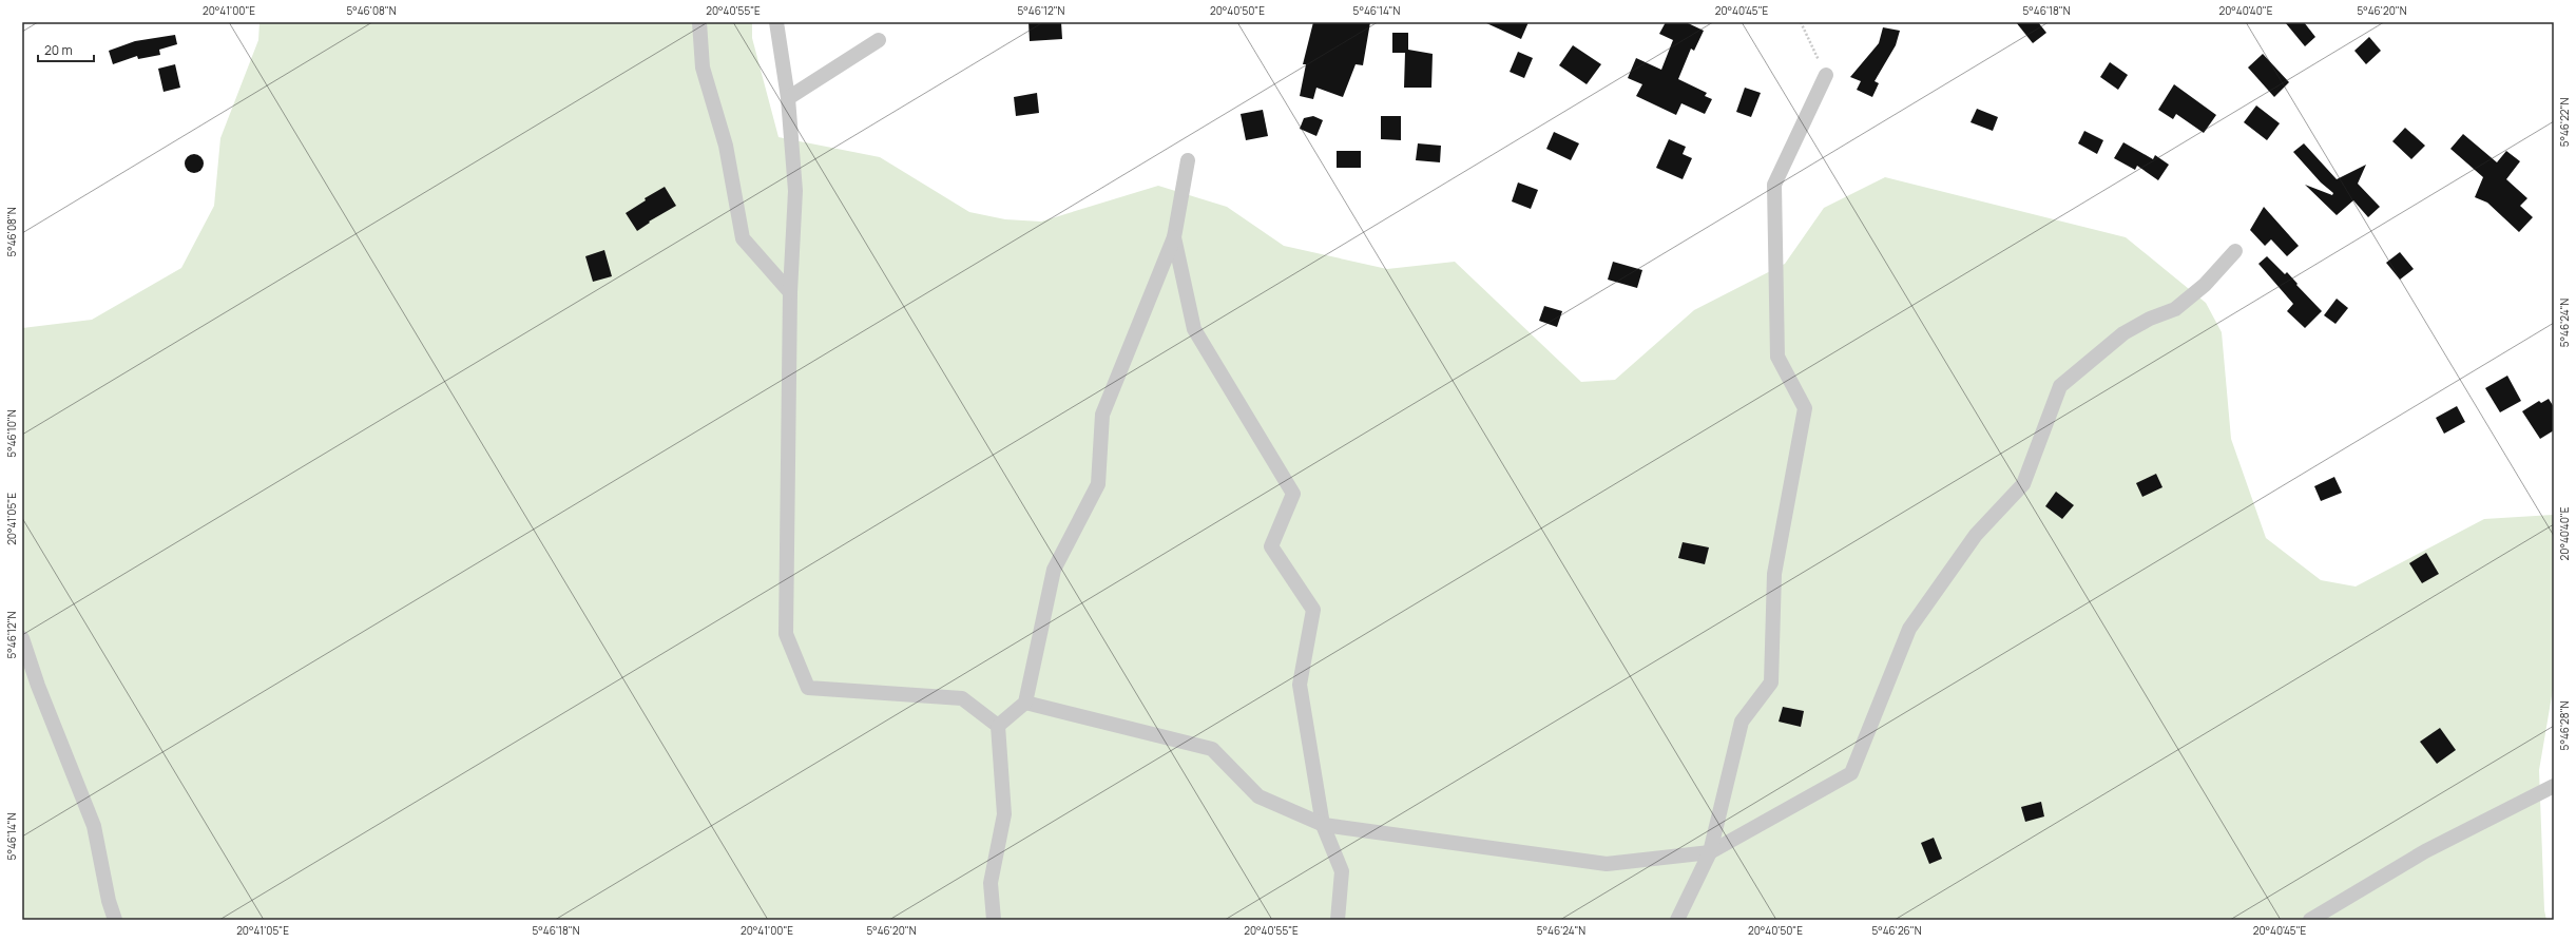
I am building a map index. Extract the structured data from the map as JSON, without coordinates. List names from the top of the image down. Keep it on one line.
{"scale_bar":"20 m","coordinates":["20°41'00\"E","5°46'08\"N","20°40'55\"E","5°46'12\"N","20°40'50\"E","5°46'14\"N","20°40'45\"E","5°46'18\"N","20°40'40\"E","5°46'20\"N","5°46'22\"N","5°46'24\"N","5°46'10\"N","20°41'05\"E","5°46'28\"N","5°46'26\"N"]}
